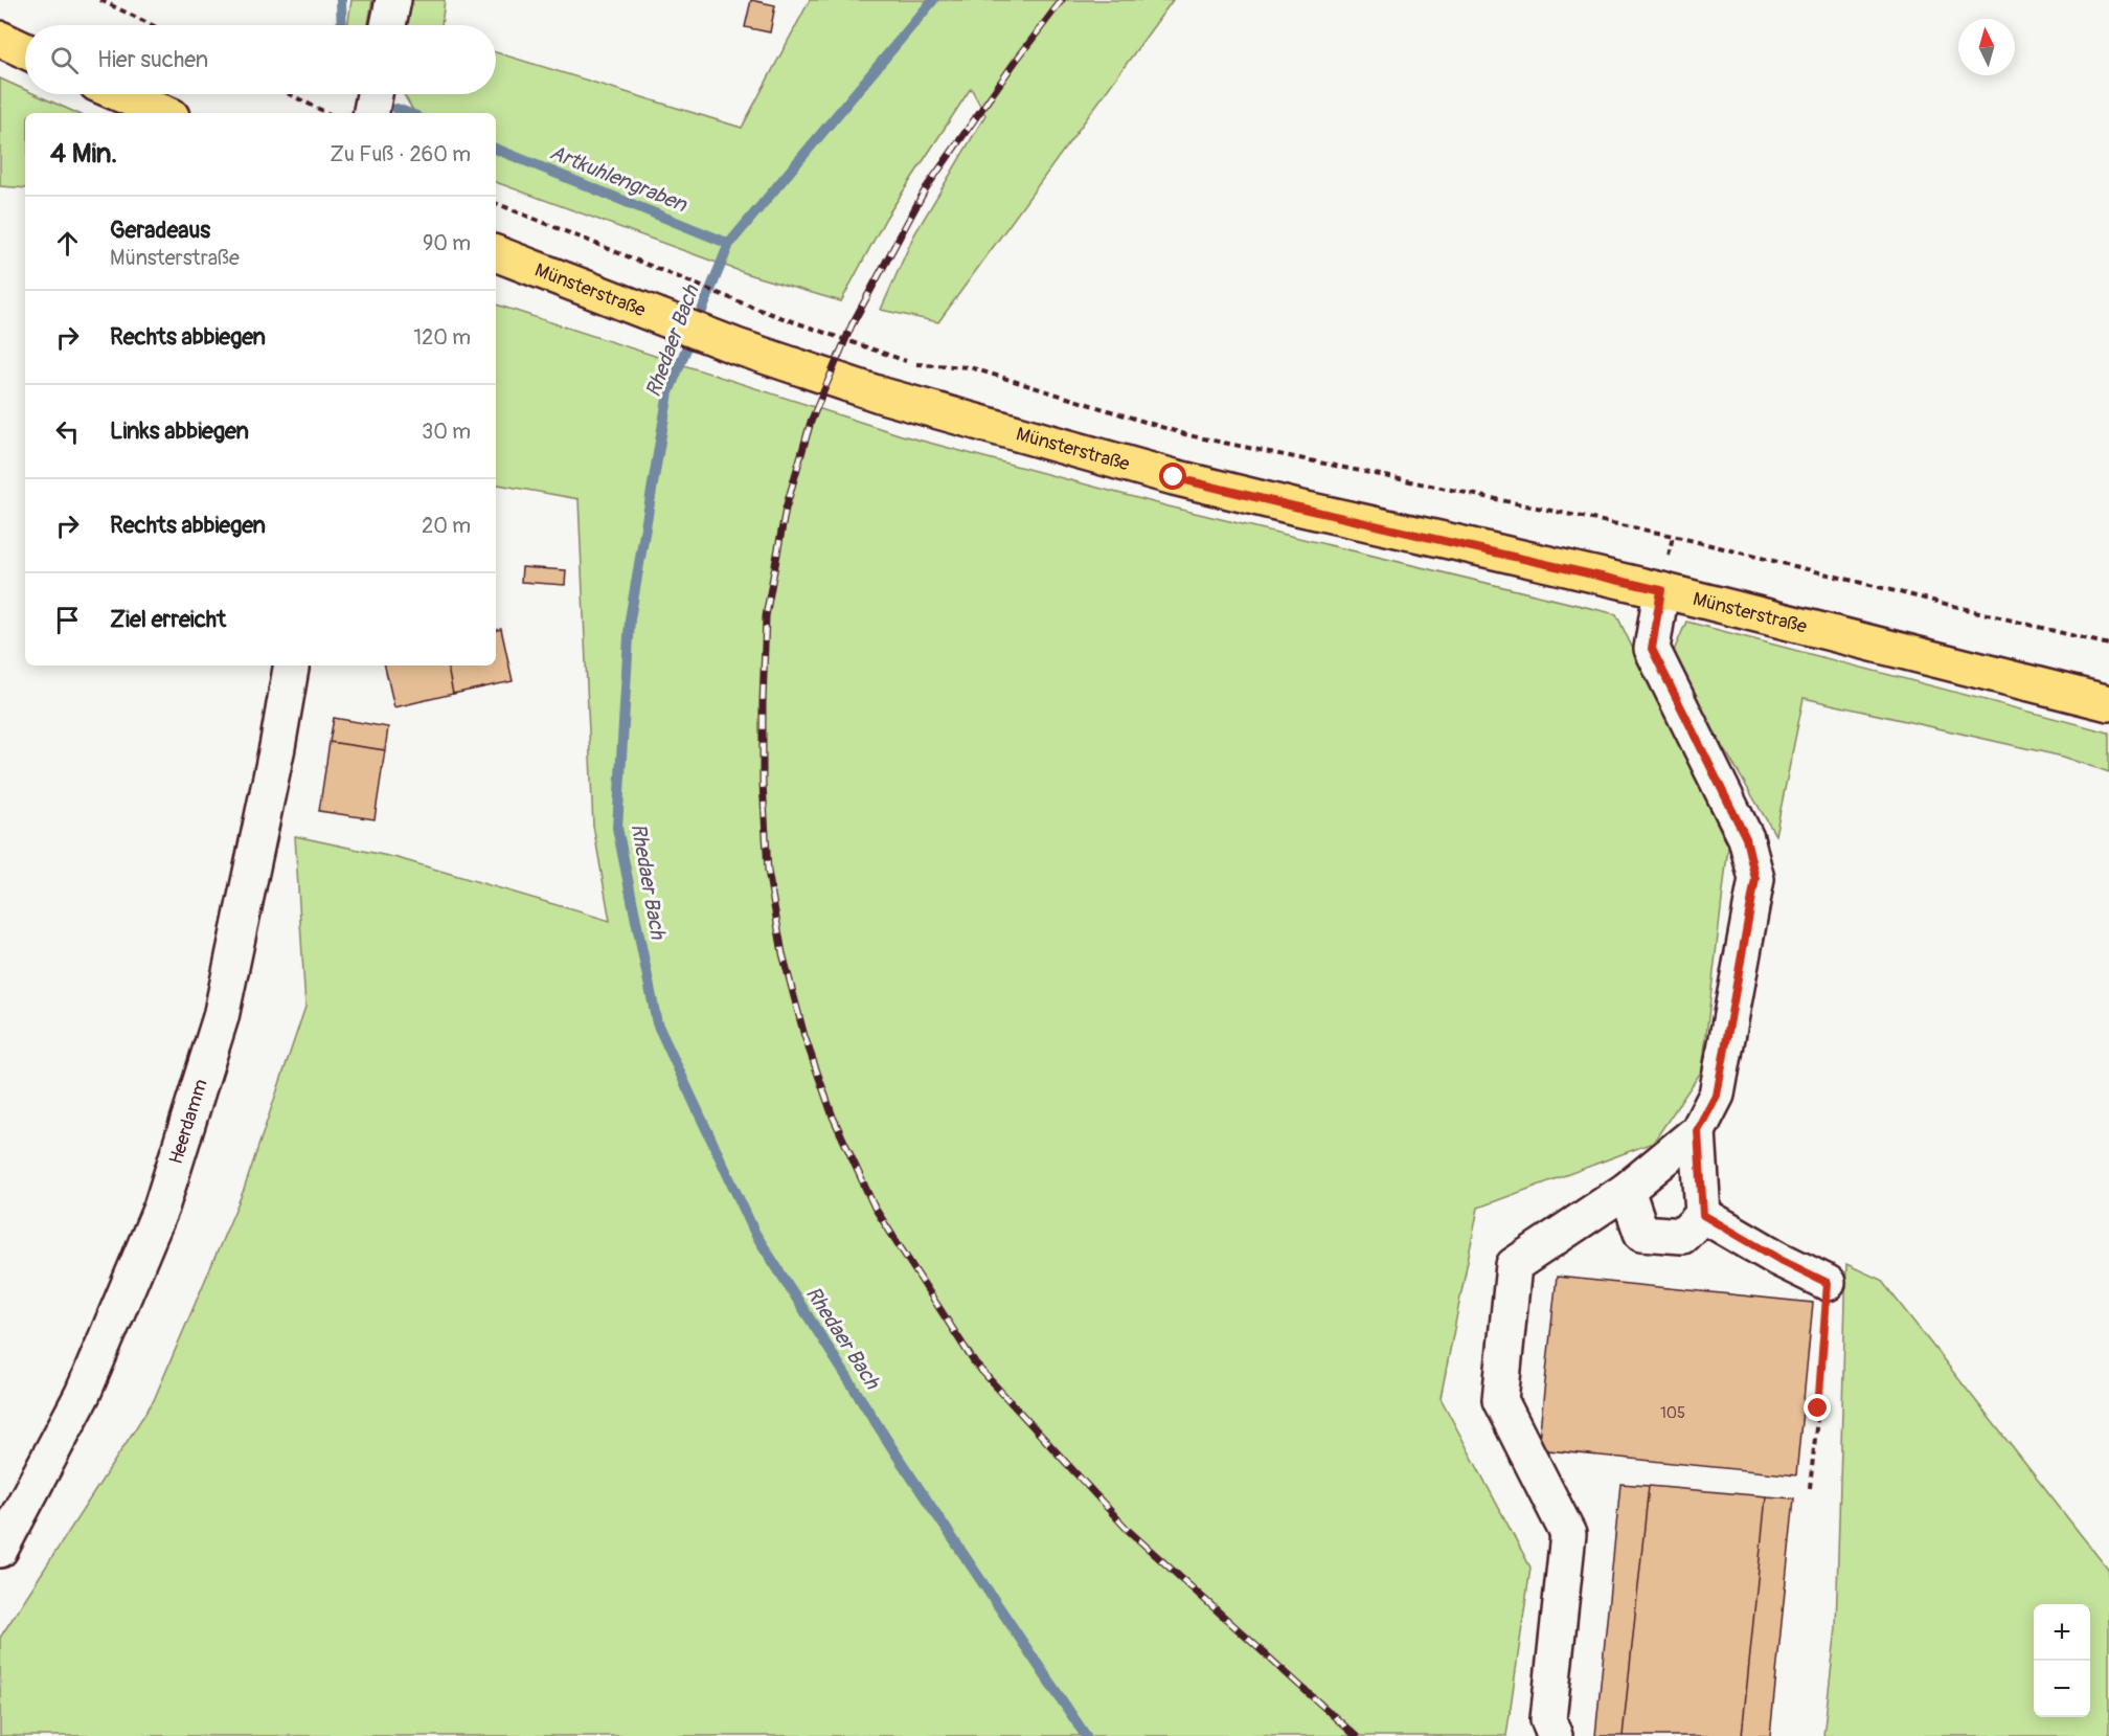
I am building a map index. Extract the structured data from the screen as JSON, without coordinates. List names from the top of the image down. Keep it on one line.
{"streets":{"main road":["Münsterstraße"],"street":["Heerdamm"]},"water":["Artkuhlengraben","Rhedaer Bach"],"house_numbers":["105"],"north":"top","page":{"search":"Hier suchen","heading":["4 Min.","Zu Fuß · 260 m"],"list":[["Geradeaus","Münsterstraße","90 m"],["Rechts abbiegen","120 m"],["Links abbiegen","30 m"],["Rechts abbiegen","20 m"],"Ziel erreicht"],"map_buttons":["+","−"]}}
